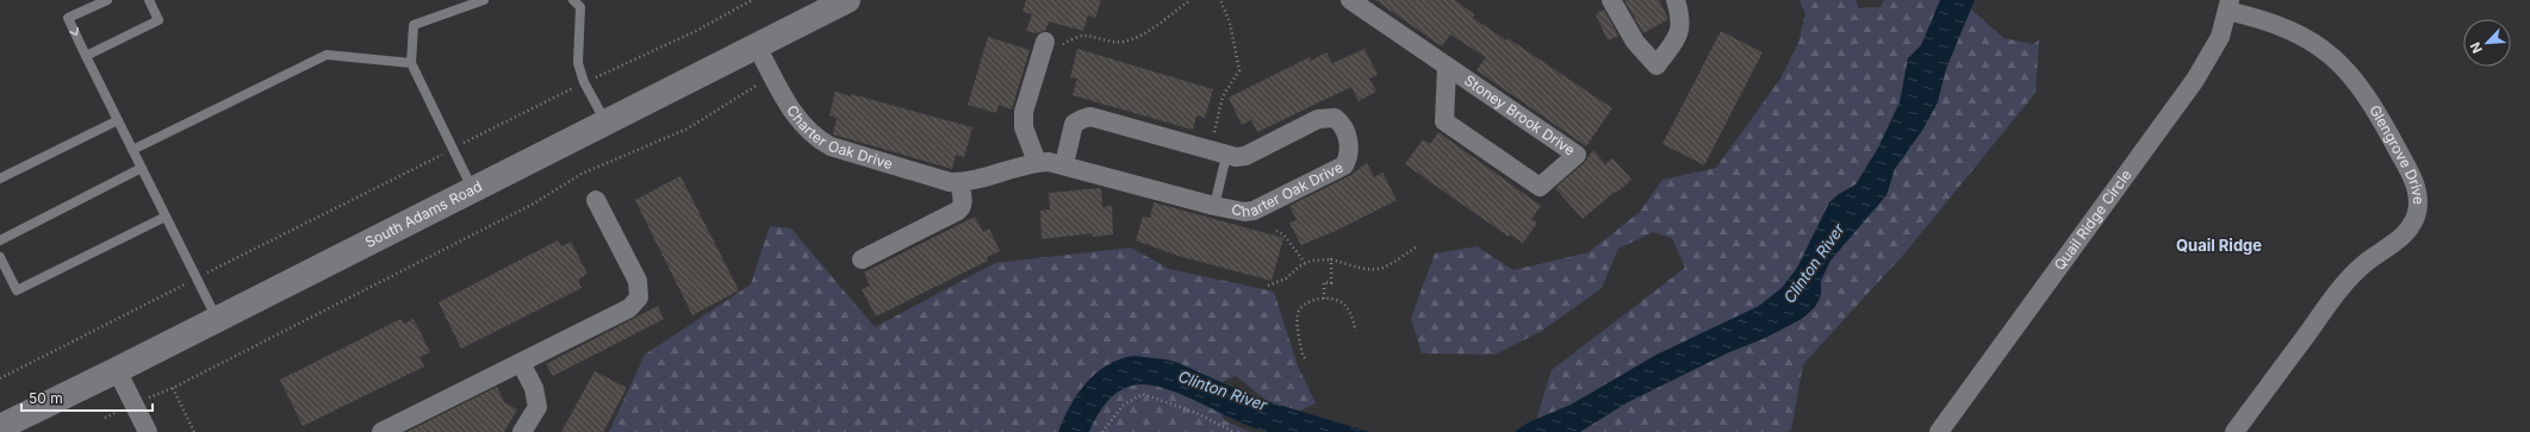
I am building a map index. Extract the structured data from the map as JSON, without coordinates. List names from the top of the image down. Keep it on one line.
{"streets":{"main road":["South Adams Road"],"street":["Stoney Brook Drive","Charter Oak Drive","Glengrove Drive","Quail Ridge Circle"]},"crossings":[["Charter Oak Drive","South Adams Road"],["Glengrove Drive","Quail Ridge Circle"]],"districts":["Quail Ridge"],"water":["Clinton River"],"scale_bar":"50 m","north":"bottom left"}
